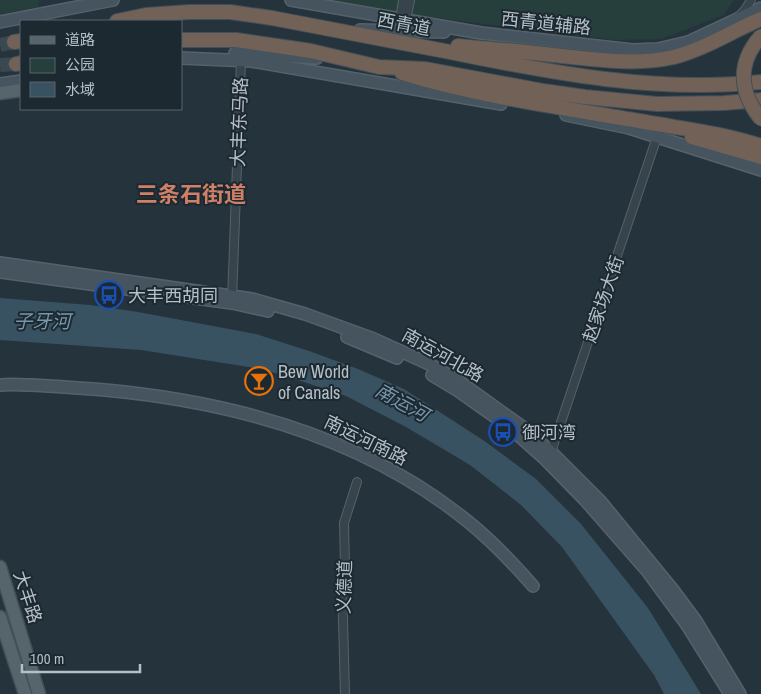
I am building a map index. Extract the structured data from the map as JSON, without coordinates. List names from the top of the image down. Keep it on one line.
{"streets":{"highway":["西青道"],"main road":["大丰路"],"street":["西青道辅路","大丰东马路","赵家场大街","南运河北路","南运河南路","义德道"]},"crossings":[["大丰东马路","南运河北路"],["赵家场大街","南运河北路"]],"districts":["三条石街道"],"water":["子牙河","南运河"],"places":{"bus stop":["大丰西胡同","御河湾"],"bar":["Bew World of Canals"]},"legend":["道路","公园","水域"],"scale_bar":"100 m"}
